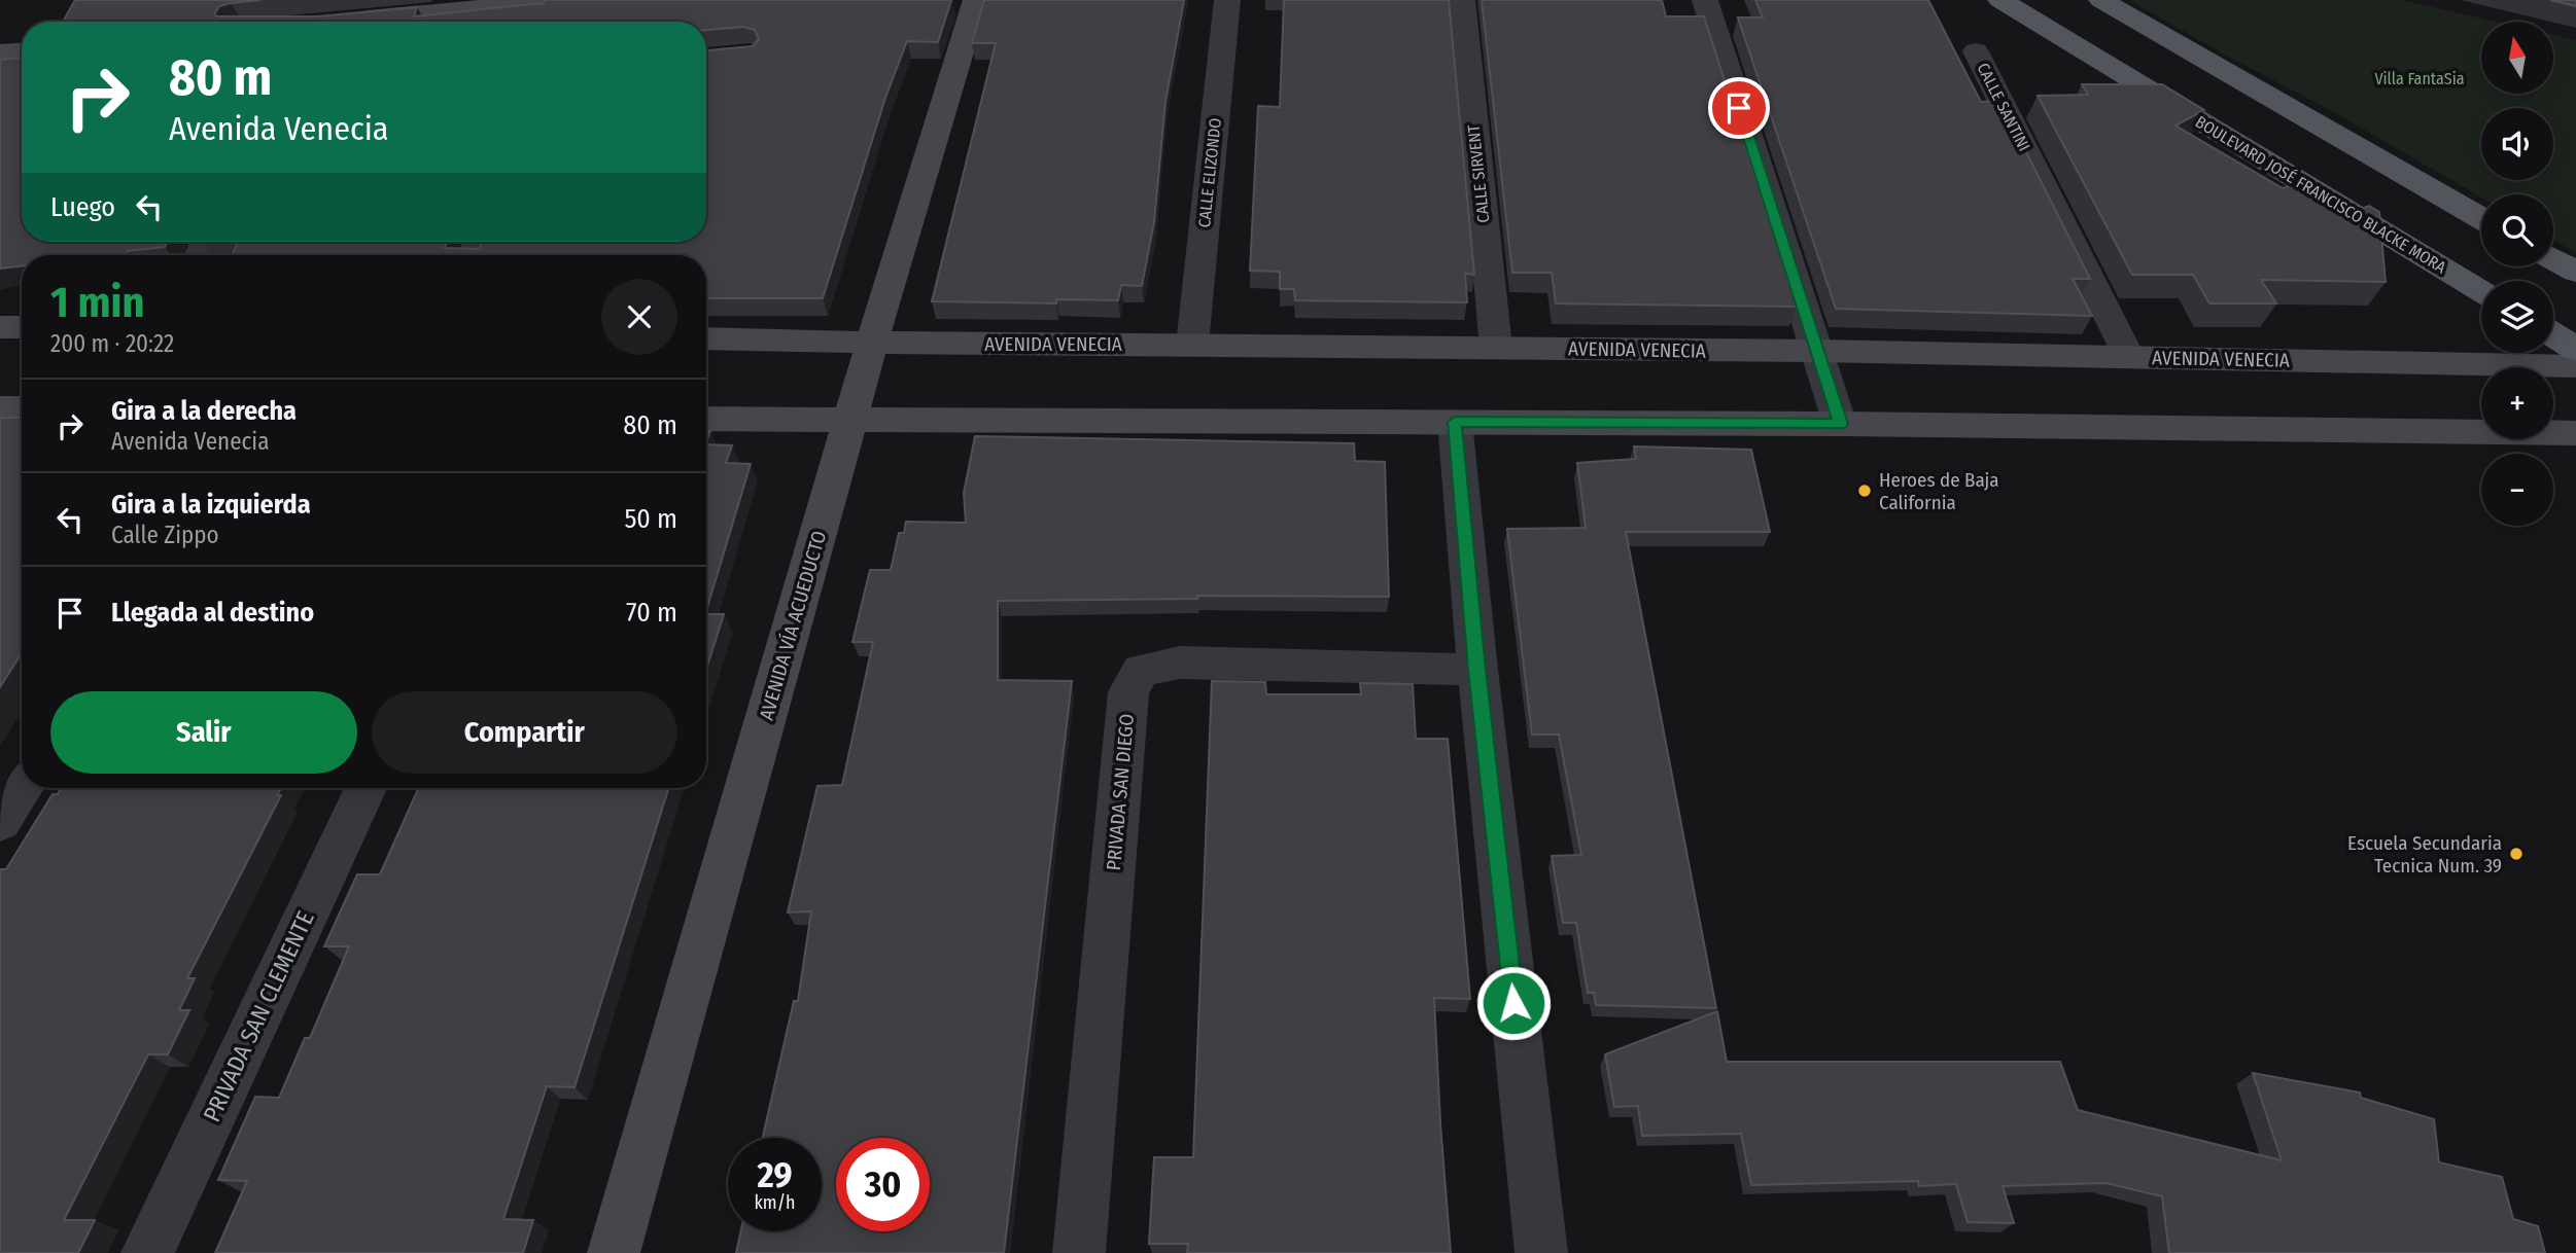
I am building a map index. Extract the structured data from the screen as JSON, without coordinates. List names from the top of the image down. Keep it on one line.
{"streets":{"main road":["BOULEVARD JOSÉ FRANCISCO BLACKE MORA","AVENIDA VENECIA","AVENIDA VÍA ACUEDUCTO"],"street":["CALLE SANTINI","CALLE ELIZONDO","CALLE SIRVENT","PRIVADA SAN DIEGO","PRIVADA SAN CLEMENTE"]},"crossings":[["CALLE SANTINI","AVENIDA VENECIA"],["CALLE ELIZONDO","AVENIDA VENECIA"],["CALLE SIRVENT","AVENIDA VENECIA"],["AVENIDA VENECIA","AVENIDA VÍA ACUEDUCTO"]],"parks":["Villa FantaSia"],"places":["Heroes de Baja California","Escuela Secundaria Tecnica Num. 39"],"north":"top","page":{"map_buttons":["+","−"],"turn":["80 m","Avenida Venecia"],"then":"Luego","heading":["1 min","200 m · 20:22"],"list":[{"name":"Gira a la derecha","note":"Avenida Venecia","value":"80 m"},{"name":"Gira a la izquierda","note":"Calle Zippo","value":"50 m"},{"name":"Llegada al destino","value":"70 m"}],"buttons":["Salir","Compartir"],"speed":"29 km/h","limit":"30"}}
